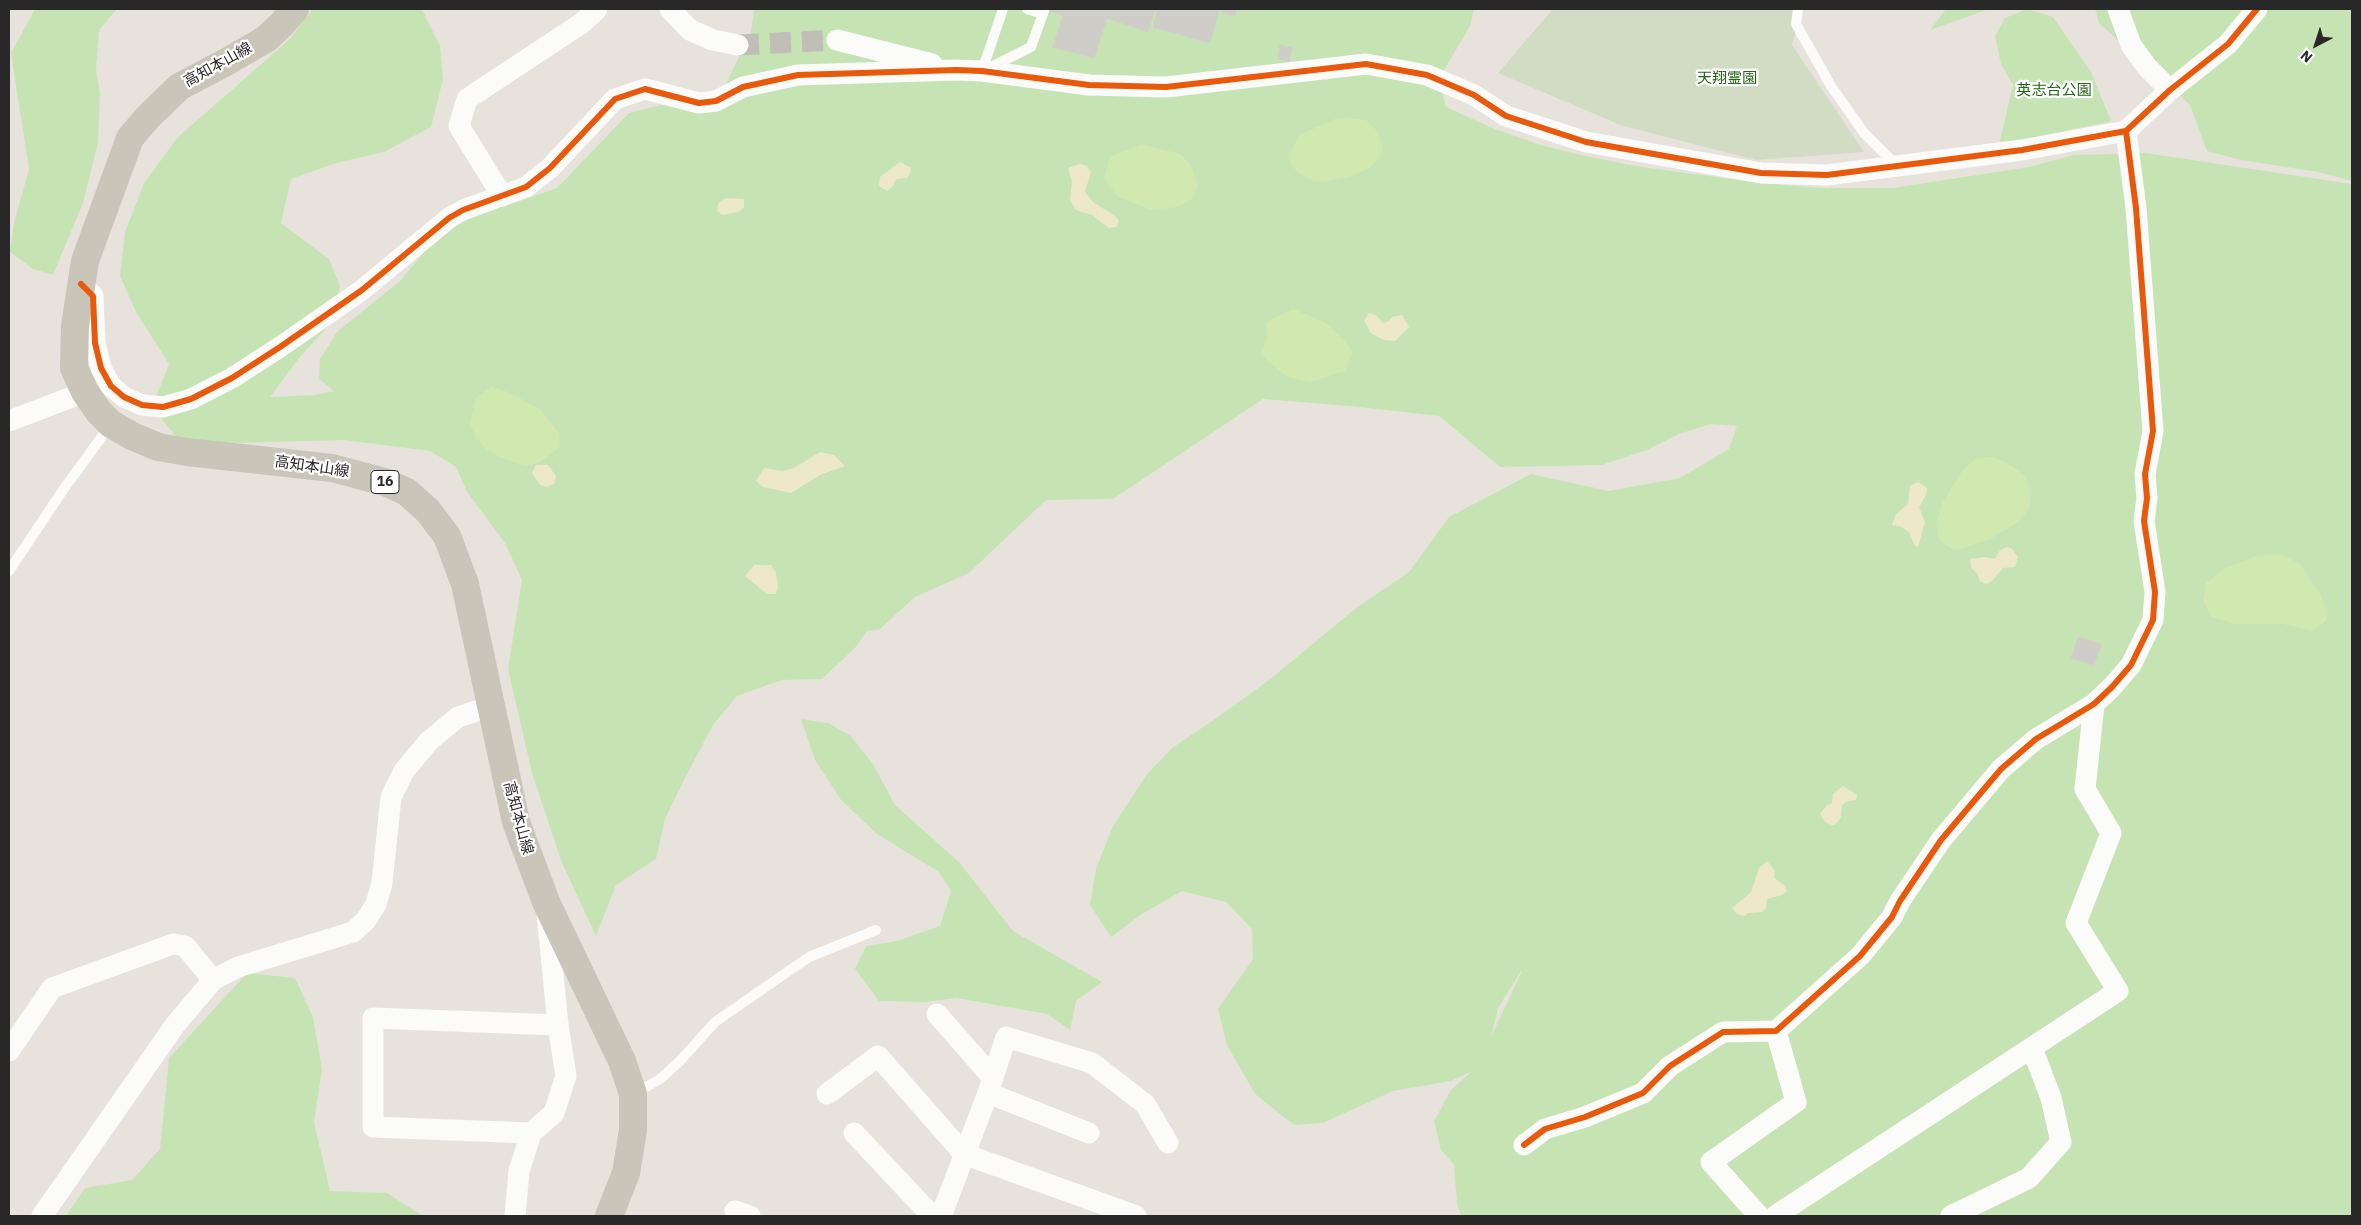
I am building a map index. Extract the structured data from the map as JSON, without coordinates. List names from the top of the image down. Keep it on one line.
{"streets":{"main road":["高知本山線","16"]},"parks":["天翔霊園","英志台公園"],"north":"bottom left"}
